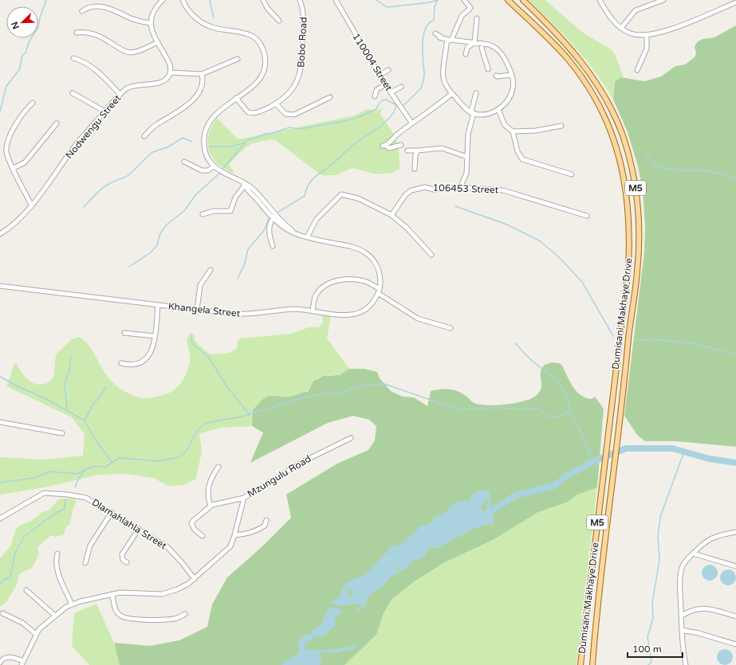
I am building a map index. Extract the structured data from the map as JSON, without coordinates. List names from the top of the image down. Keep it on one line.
{"streets":{"main road":["M5","Dumisani Makhaye Drive"],"street":["Bobo Road","110004 Street","Nodwengu Street","106453 Street","Khangela Street","Mzungulu Road","Dlamahlahla Street"]},"crossings":[["Mzungulu Road","Dlamahlahla Street"]],"scale_bar":"100 m","north":"bottom left"}
